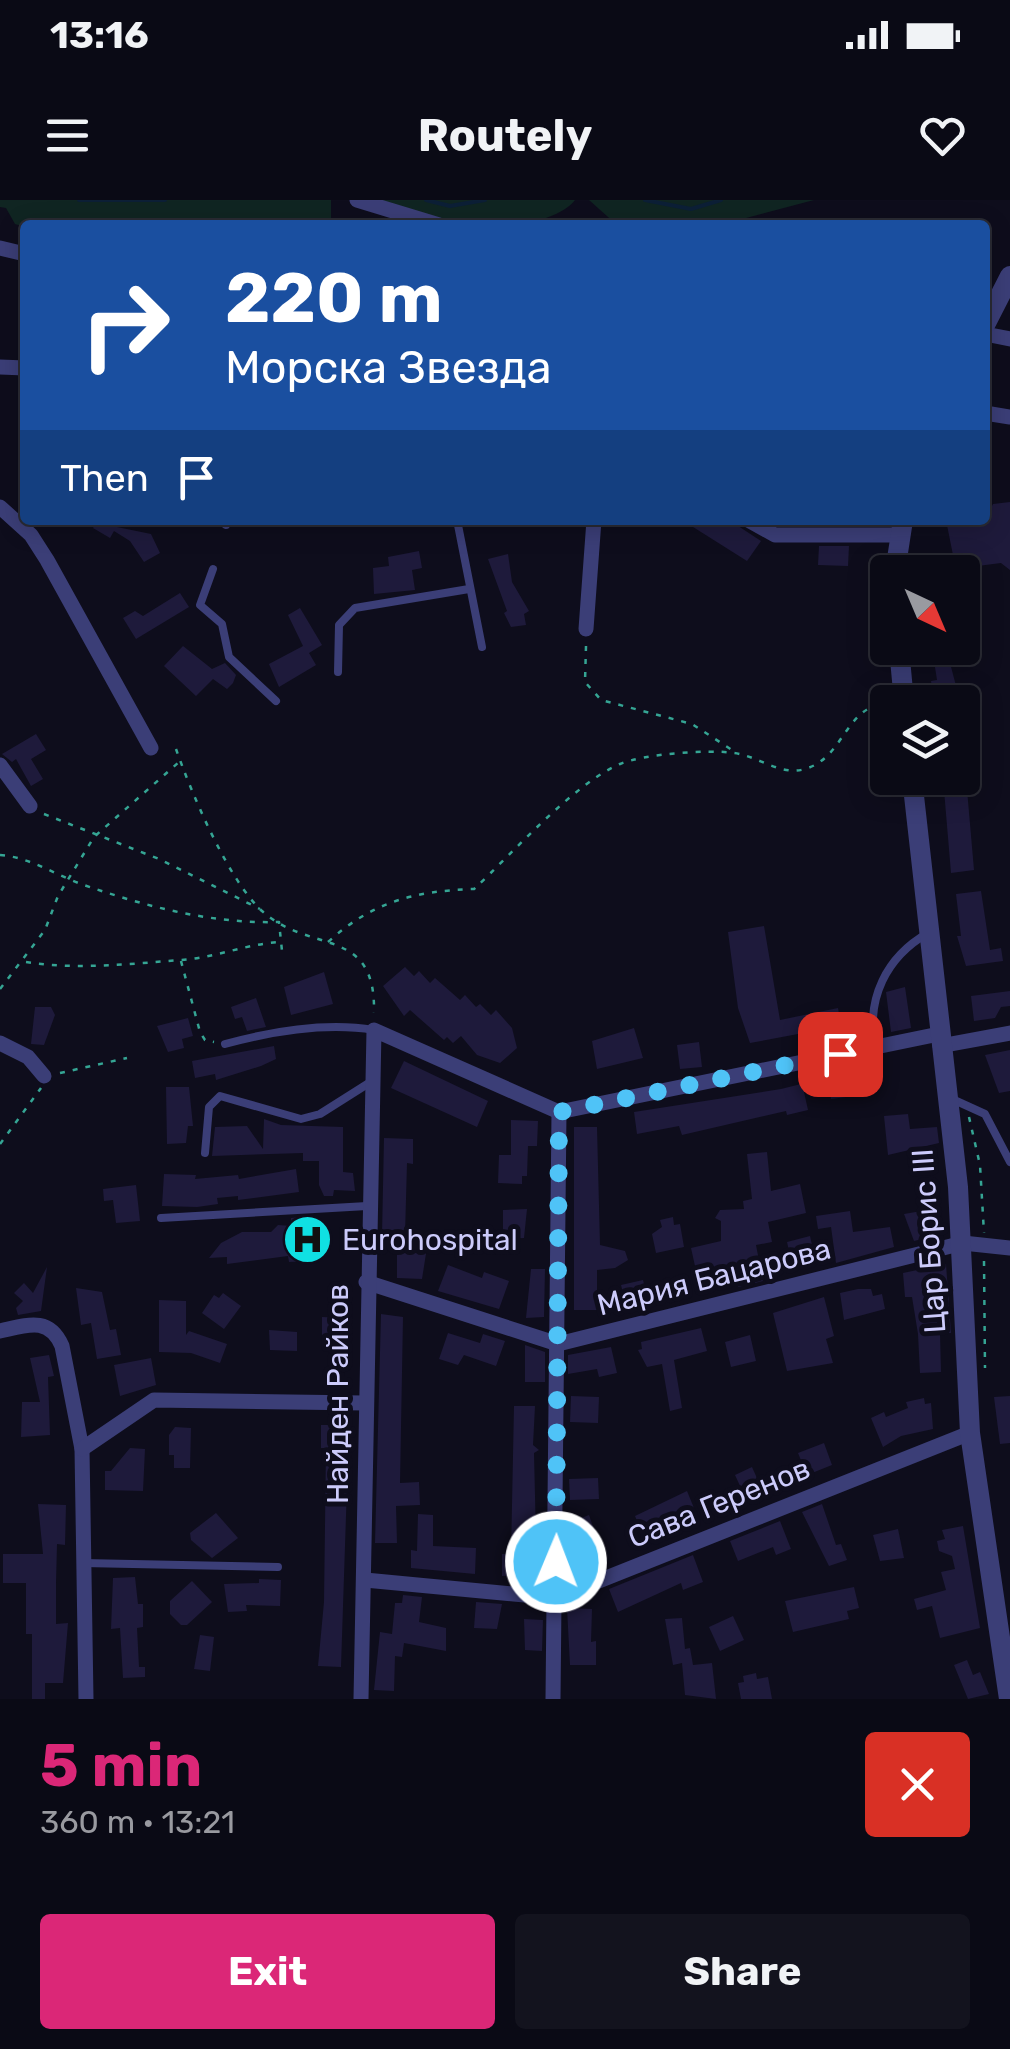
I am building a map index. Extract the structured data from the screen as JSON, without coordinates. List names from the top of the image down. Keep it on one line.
{"streets":{"street":["Цар Борис III","Мария Бацарова","Найден Райков","Сава Геренов"]},"crossings":[["Цар Борис III","Мария Бацарова"],["Цар Борис III","Сава Геренов"],["Найден Райков","Сава Геренов"]],"places":{"hospital":["Eurohospital"]},"north":"bottom right","page":{"status":"13:16","header":"Routely","turn":["220 m","Морска Звезда"],"then":"Then","heading":["5 min","360 m · 13:21"],"buttons":["Exit","Share"]}}
